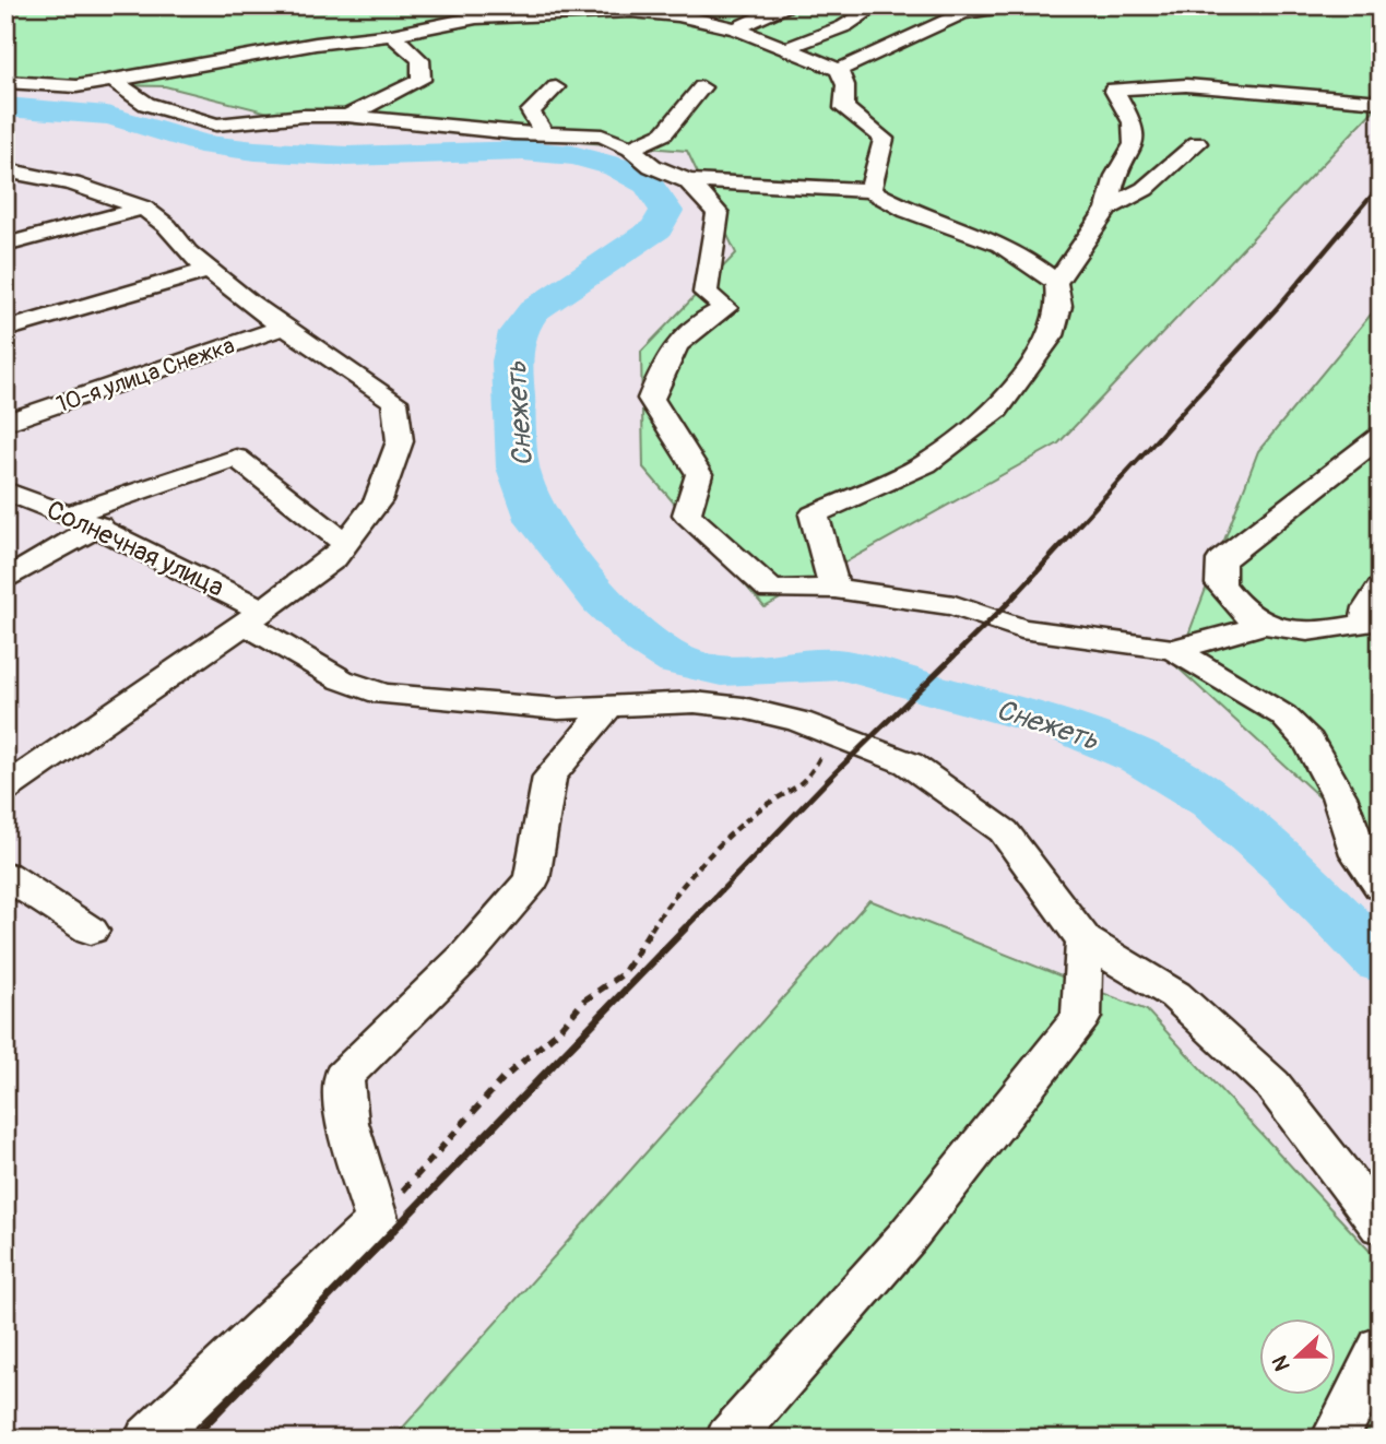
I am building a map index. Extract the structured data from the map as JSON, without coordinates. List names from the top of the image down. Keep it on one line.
{"streets":{"street":["10-я улица Снежка","Солнечная улица"]},"water":["Снежеть"],"north":"left"}
